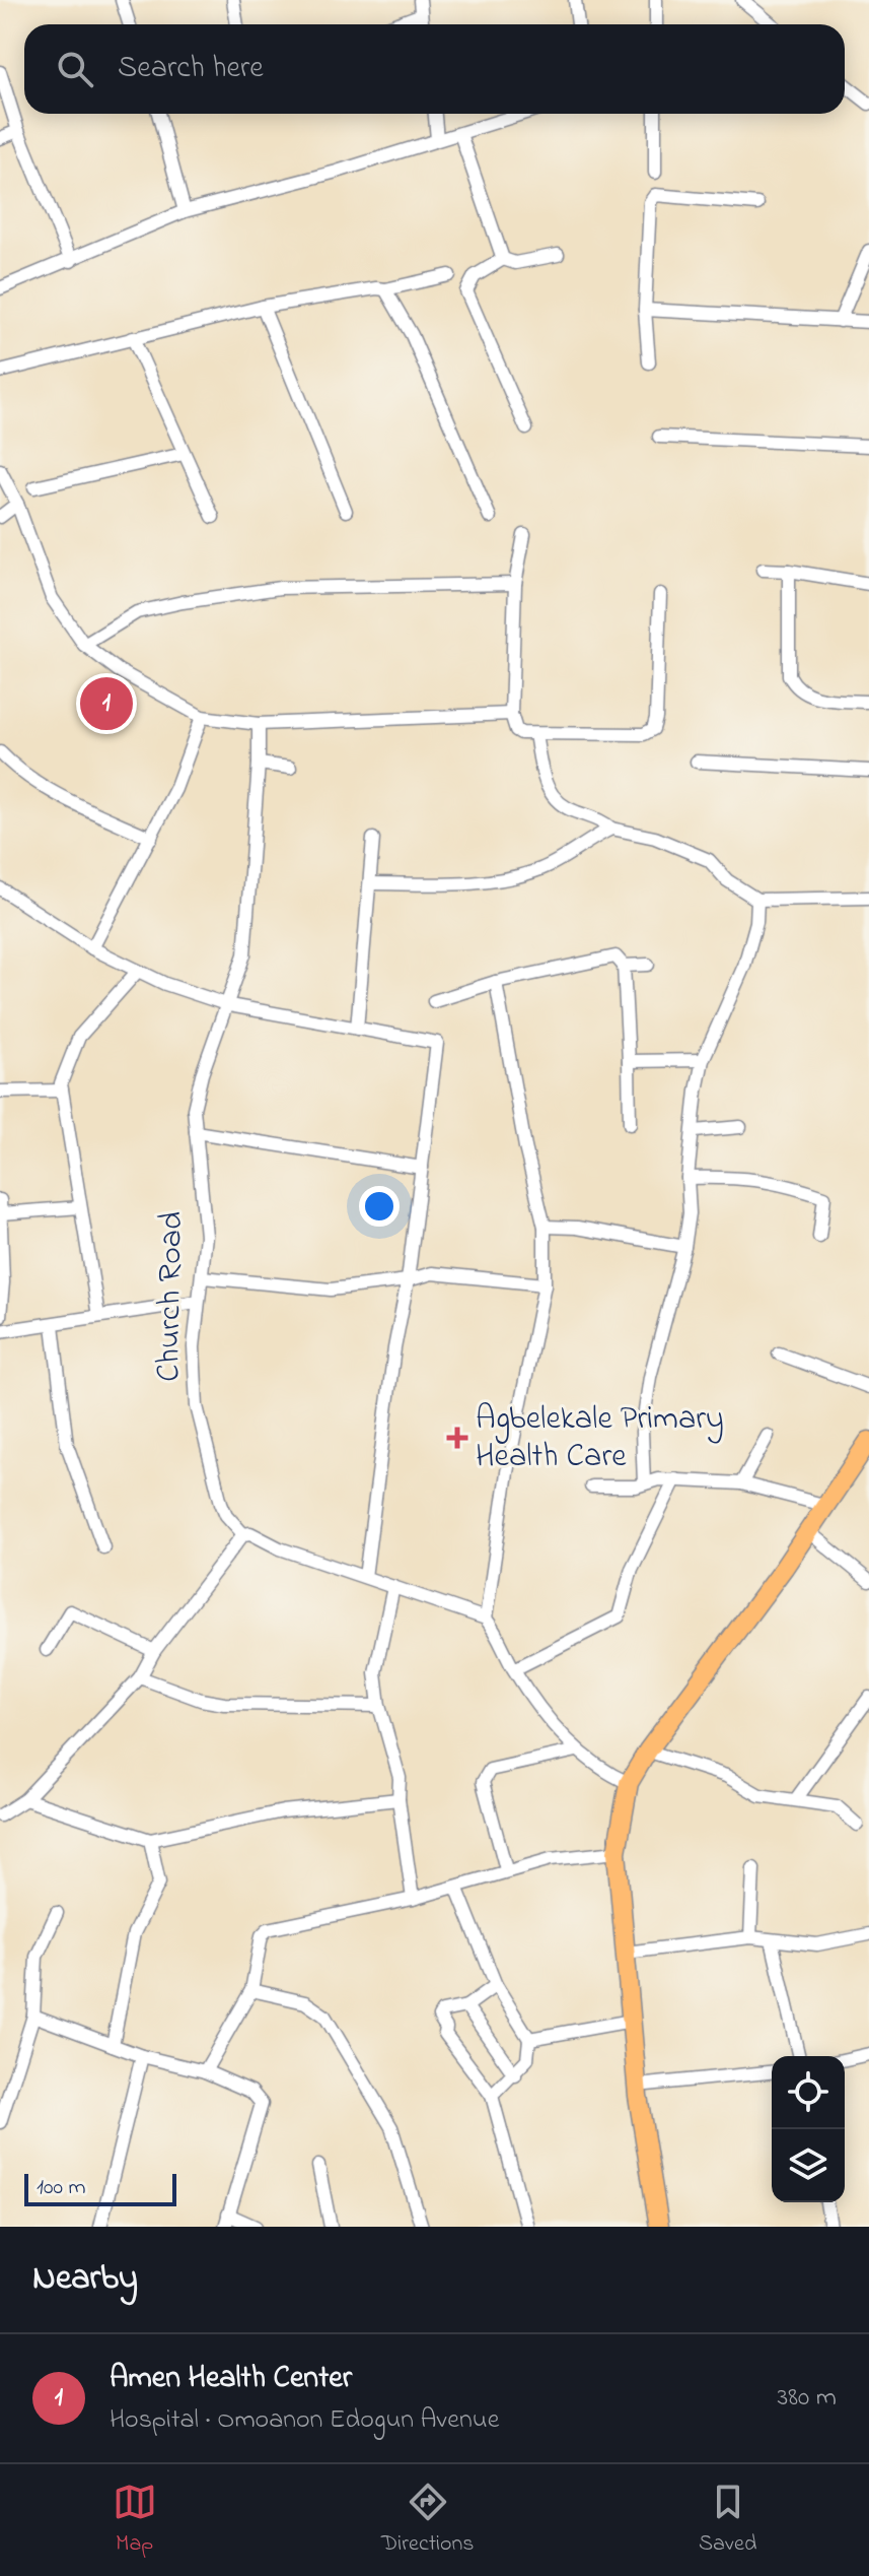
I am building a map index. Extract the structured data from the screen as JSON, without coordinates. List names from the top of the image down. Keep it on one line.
{"streets":{"street":["Church Road"]},"places":{"health":["Agbelekale Primary Health Care"]},"scale_bar":"100 m","page":{"search":"Search here","pins":"1","scale":"100 m","heading":"Nearby","list":[{"mark":"1","name":"Amen Health Center","note":"Hospital · Omoanon Edogun Avenue","value":"380 m"}],"nav":["Map","Directions","Saved"]}}
